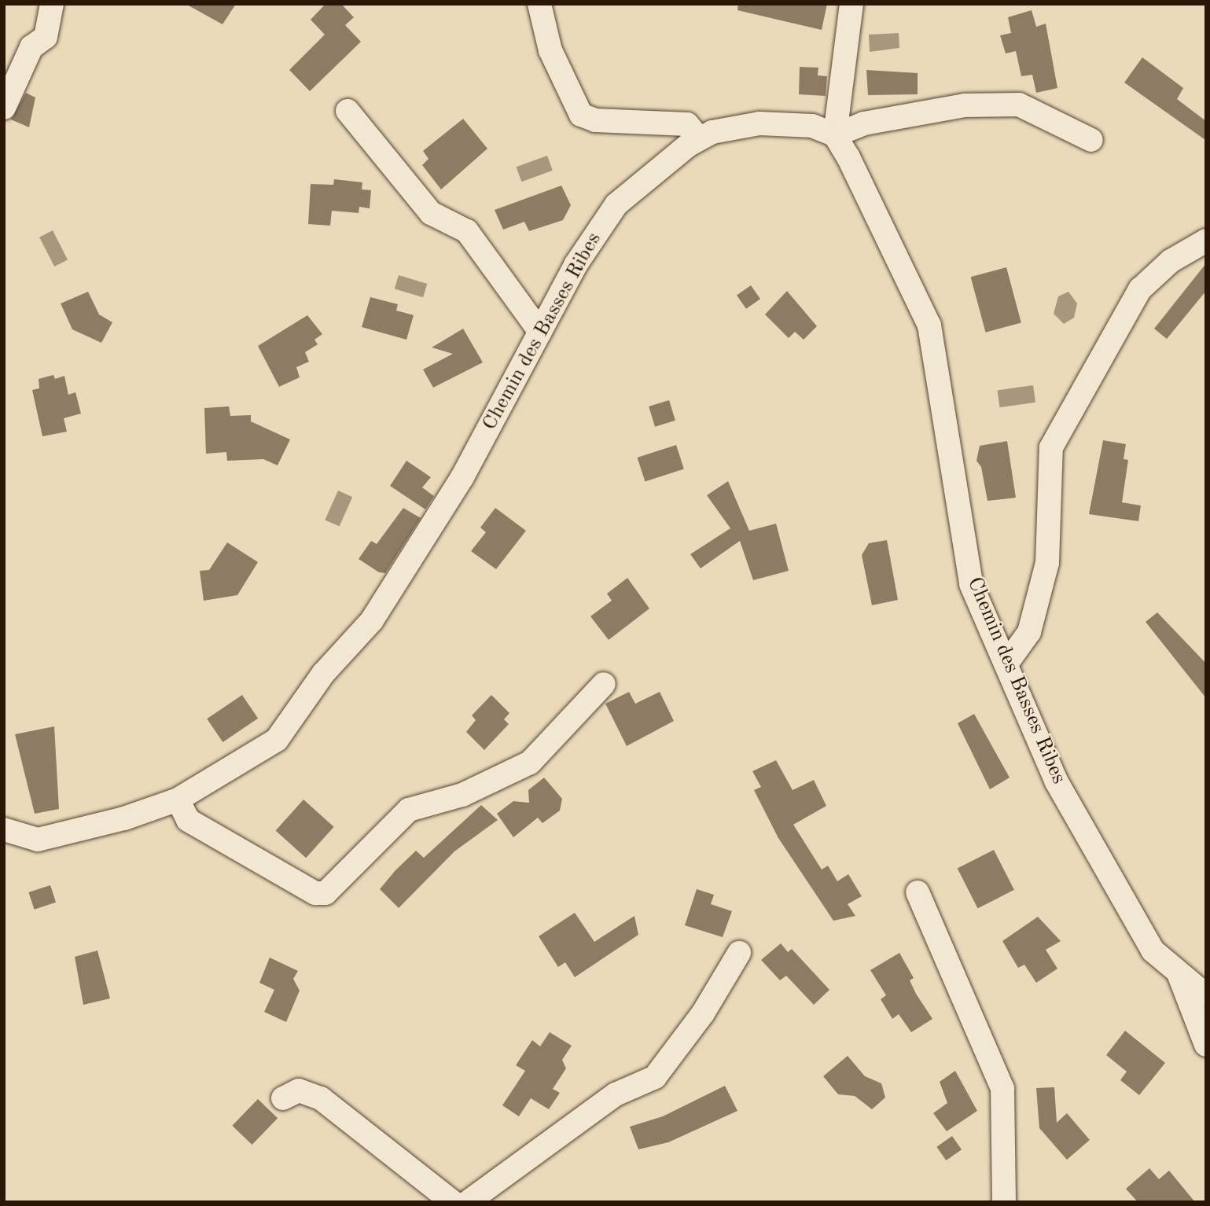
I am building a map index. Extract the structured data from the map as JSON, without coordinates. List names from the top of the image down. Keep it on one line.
{"streets":{"street":["Chemin des Basses Ribes"]}}
